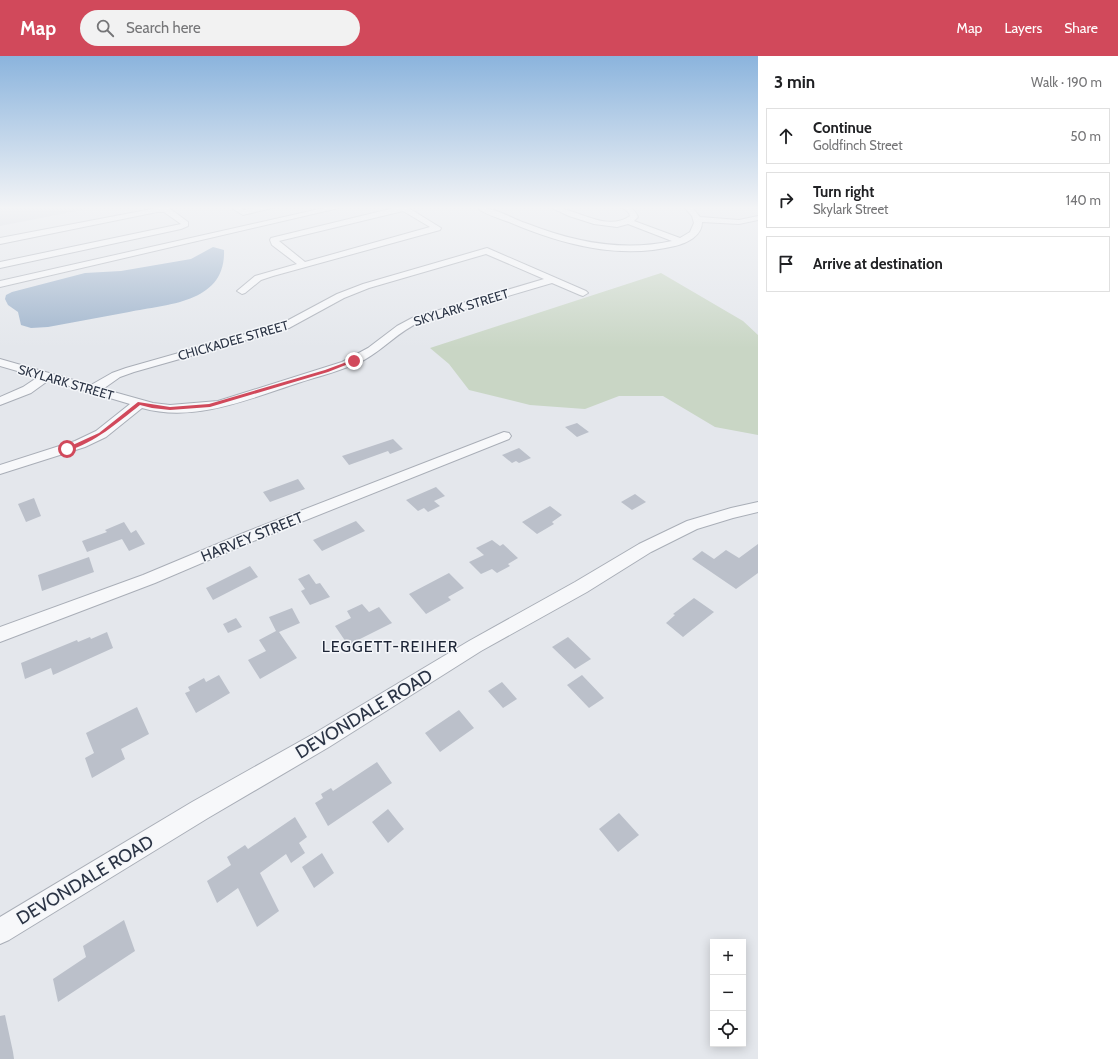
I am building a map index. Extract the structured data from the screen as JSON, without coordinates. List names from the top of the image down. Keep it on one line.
{"streets":{"street":["SKYLARK STREET","CHICKADEE STREET","HARVEY STREET","DEVONDALE ROAD"]},"crossings":[["SKYLARK STREET","CHICKADEE STREET"]],"districts":["LEGGETT-REIHER"],"page":{"header":"Map","search":"Search here","nav":["Map","Layers","Share"],"heading":["3 min","Walk · 190 m"],"list":[["Continue","Goldfinch Street","50 m"],["Turn right","Skylark Street","140 m"],"Arrive at destination"],"map_buttons":["+","−"]}}
